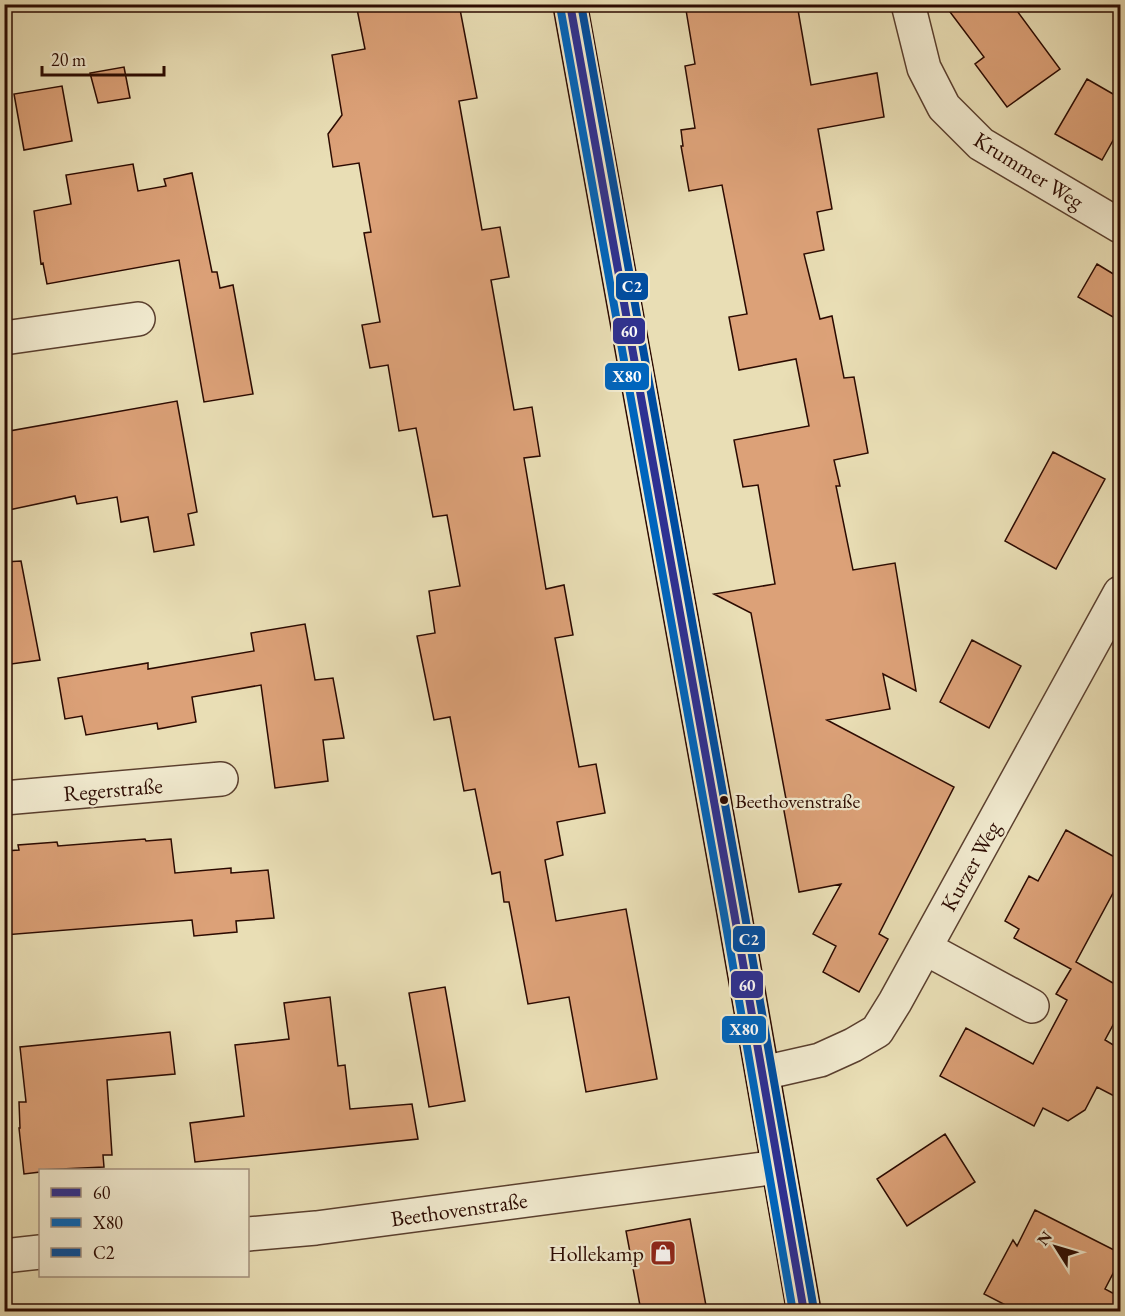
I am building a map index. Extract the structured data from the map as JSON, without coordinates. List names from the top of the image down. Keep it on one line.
{"streets":{"street":["Krummer Weg","Regerstraße","Kurzer Weg","Beethovenstraße"]},"places":{"other":["Beethovenstraße"],"shop":["Hollekamp"]},"lines":["transit line 60","transit line C2","transit line X80"],"legend":["60","X80","C2"],"scale_bar":"20 m","north":"top left"}
